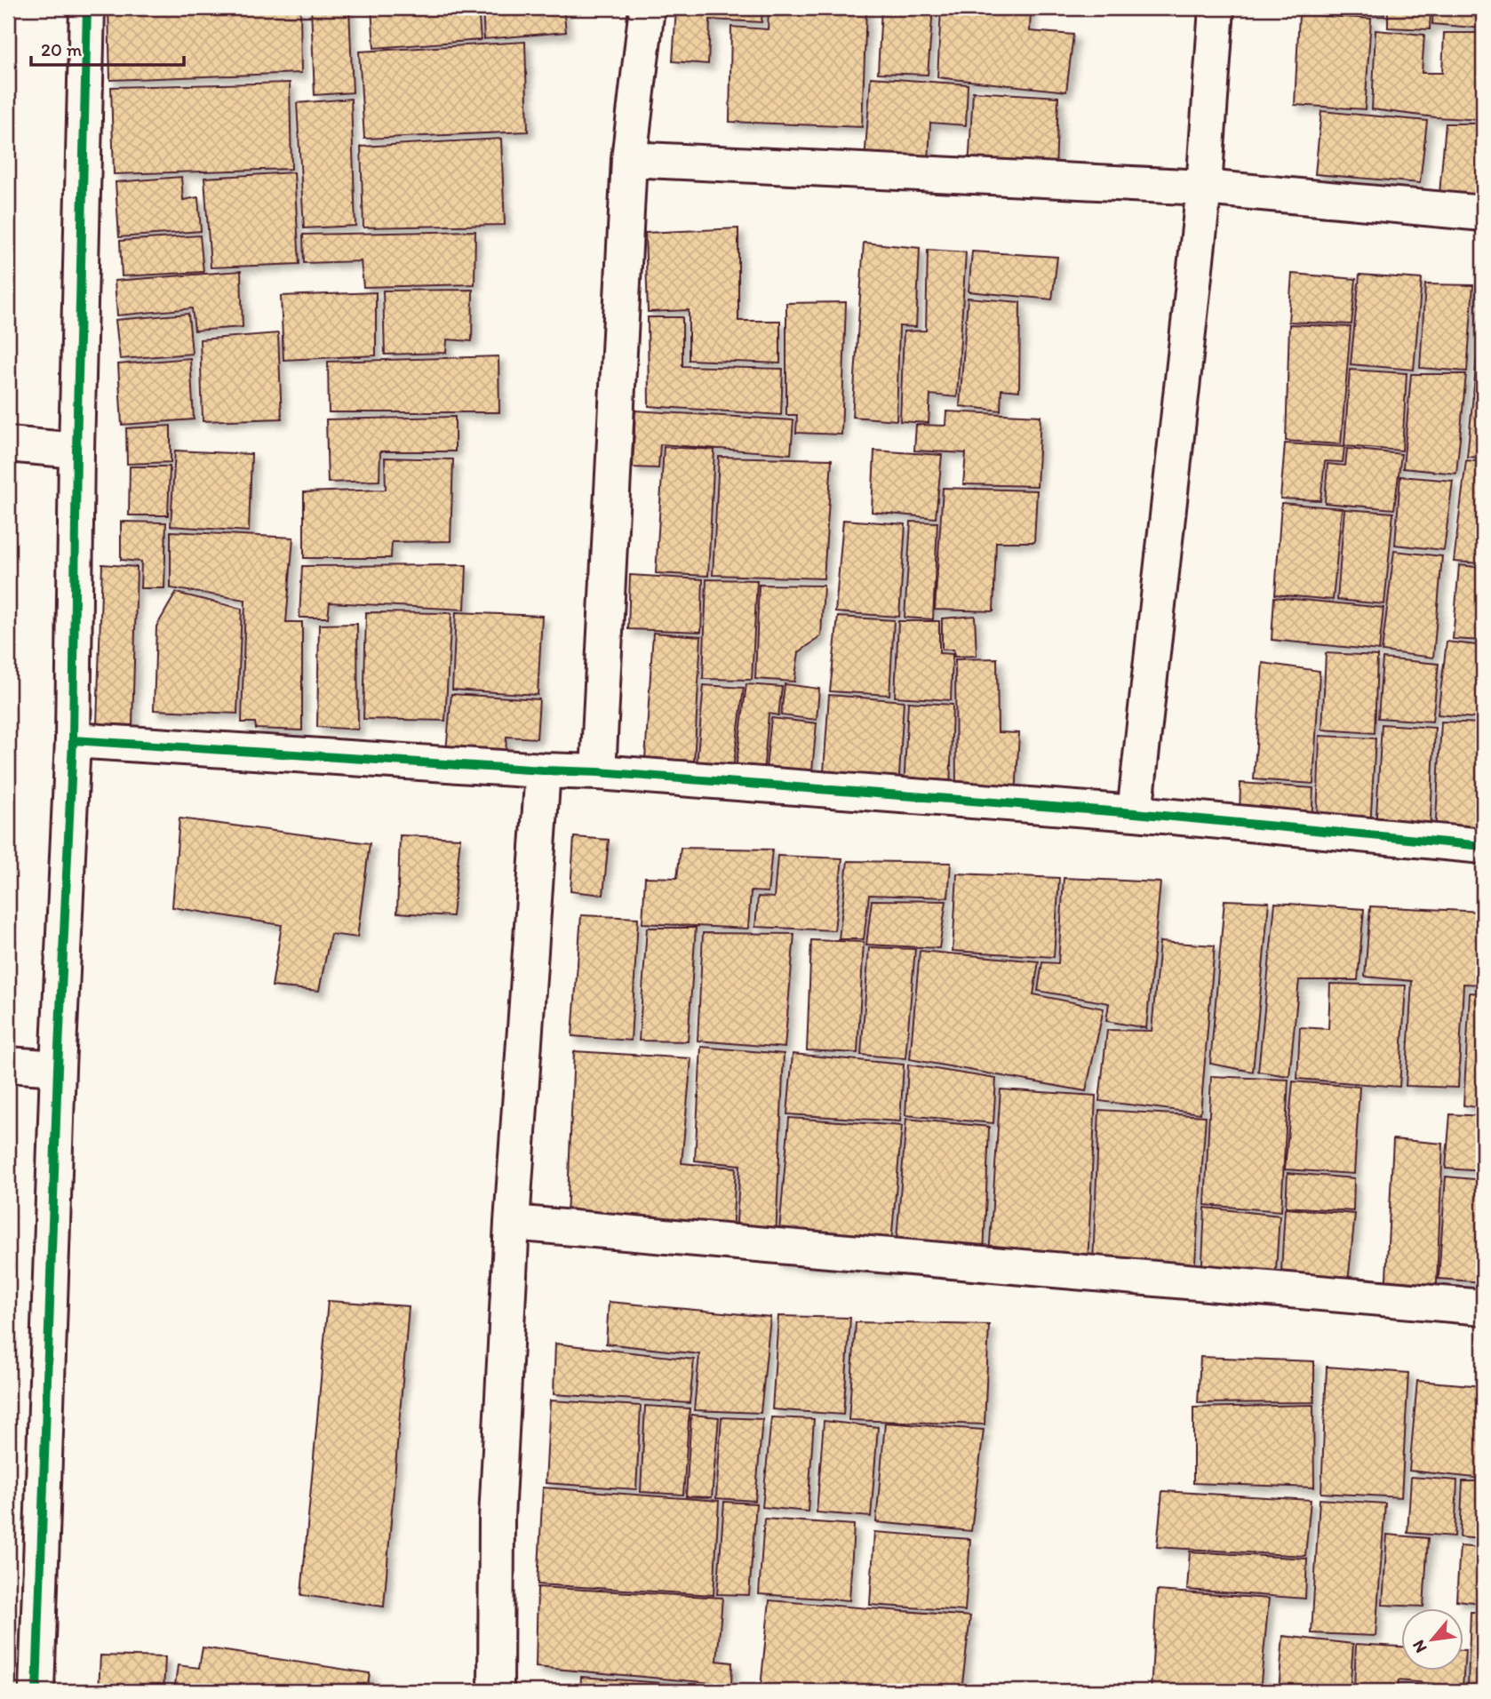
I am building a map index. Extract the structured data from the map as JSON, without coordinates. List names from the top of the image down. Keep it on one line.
{"scale_bar":"20 m","north":"bottom left"}
